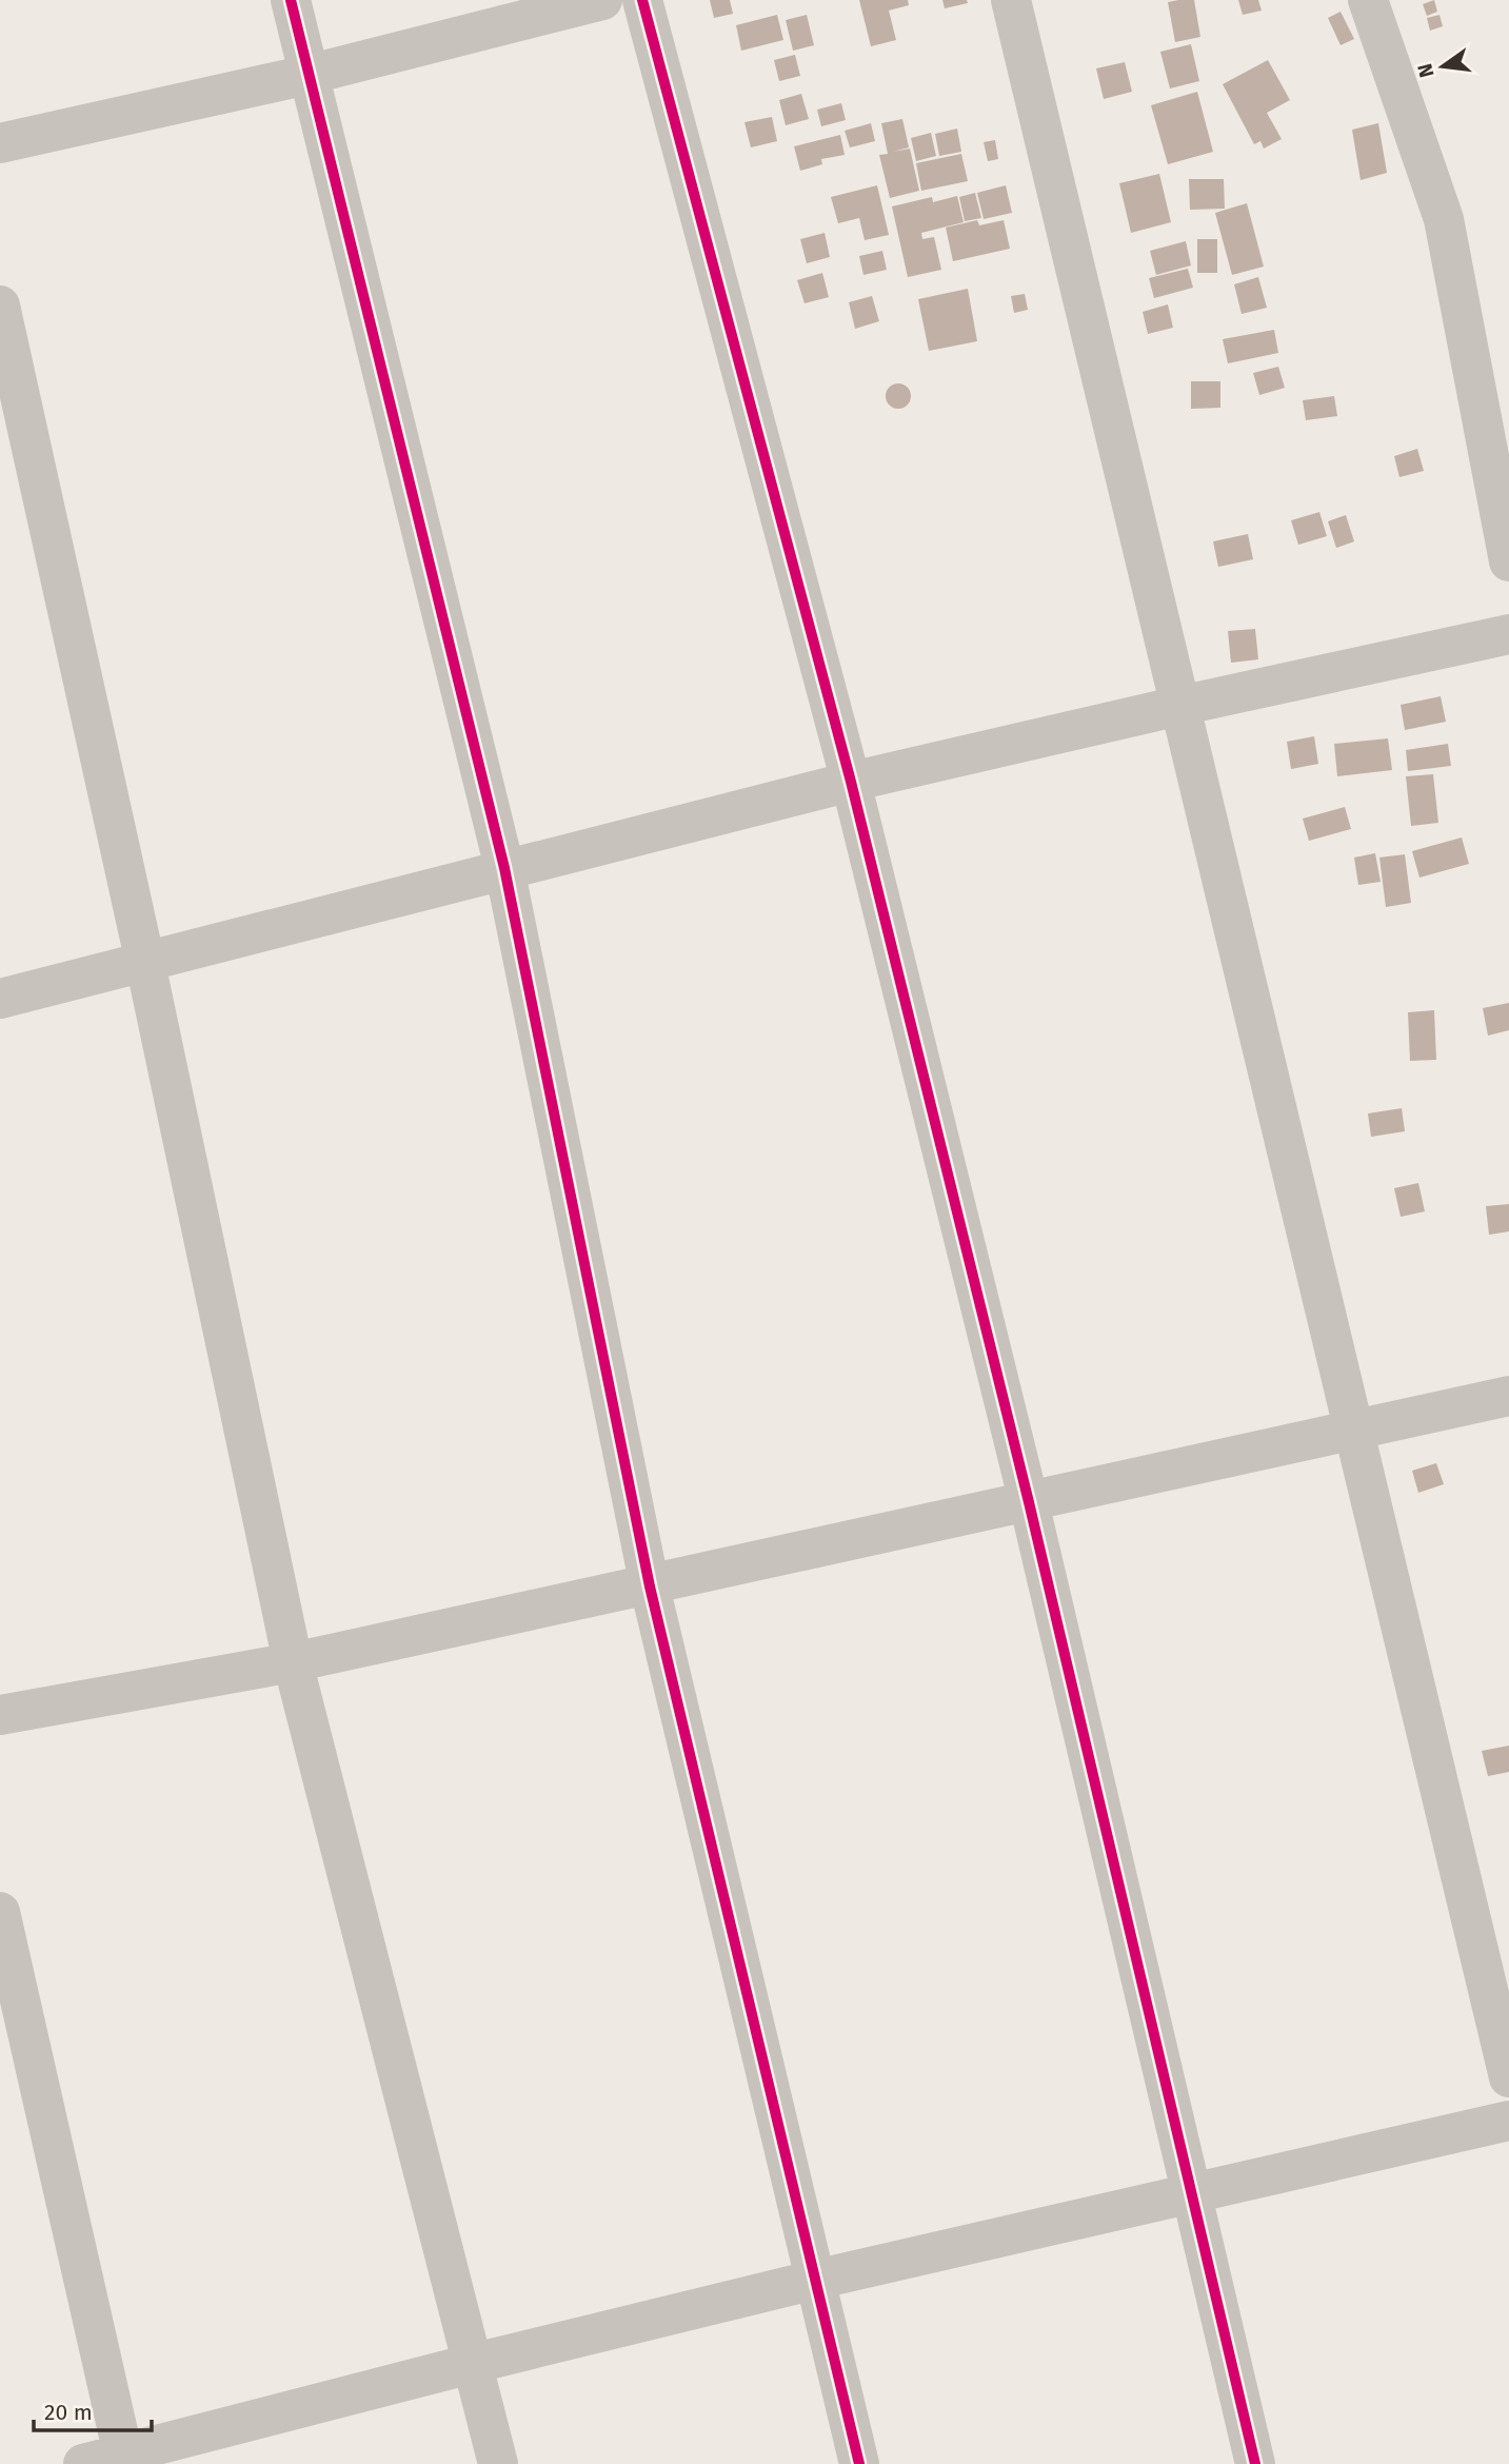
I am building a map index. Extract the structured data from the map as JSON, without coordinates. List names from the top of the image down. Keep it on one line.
{"scale_bar":"20 m","north":"left"}
